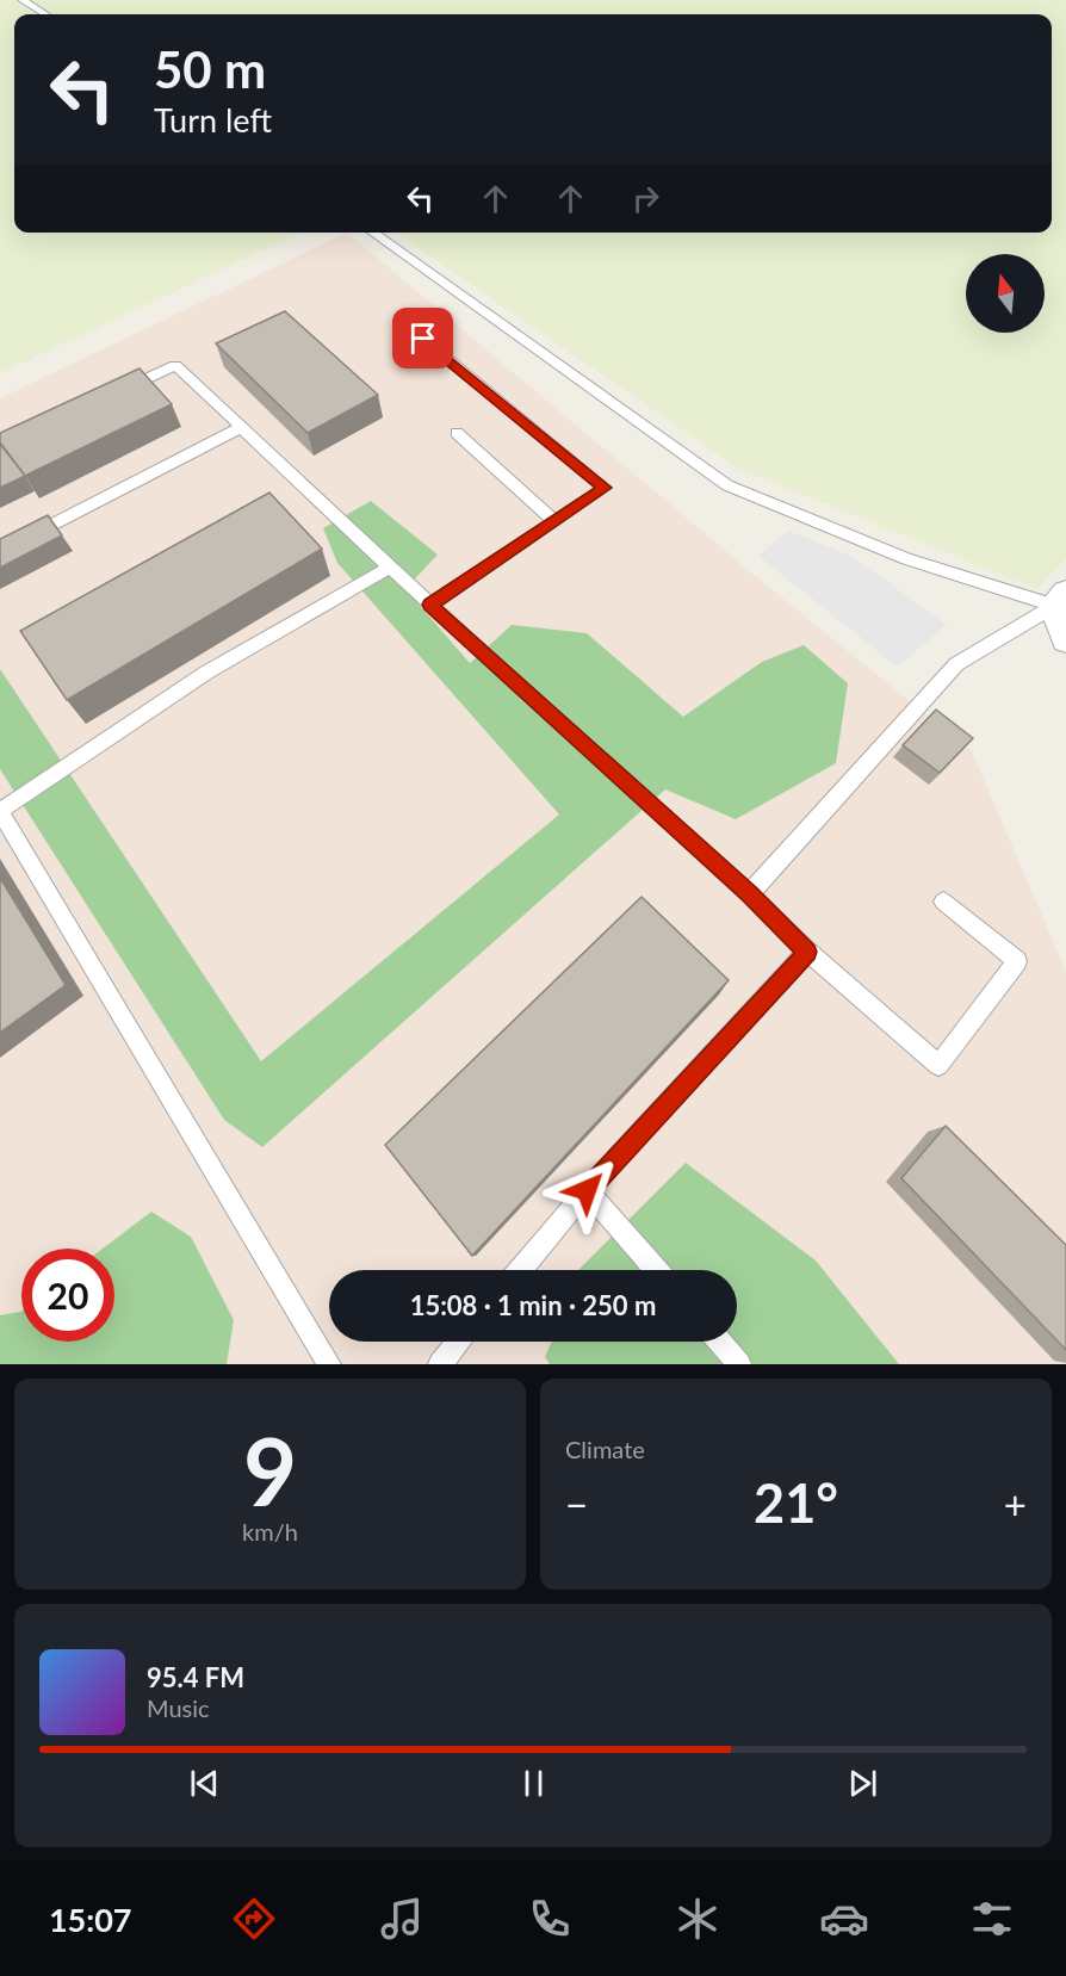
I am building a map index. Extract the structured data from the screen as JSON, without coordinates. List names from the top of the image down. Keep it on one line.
{"north":"top","page":{"turn":["50 m","Turn left"],"limit":"20","trip":"15:08 · 1 min · 250 m","tile":[["9","km/h"],"Climate"],"heat":["−","21°","+"],"song":["95.4 FM","Music"],"tabs":"15:07"}}
